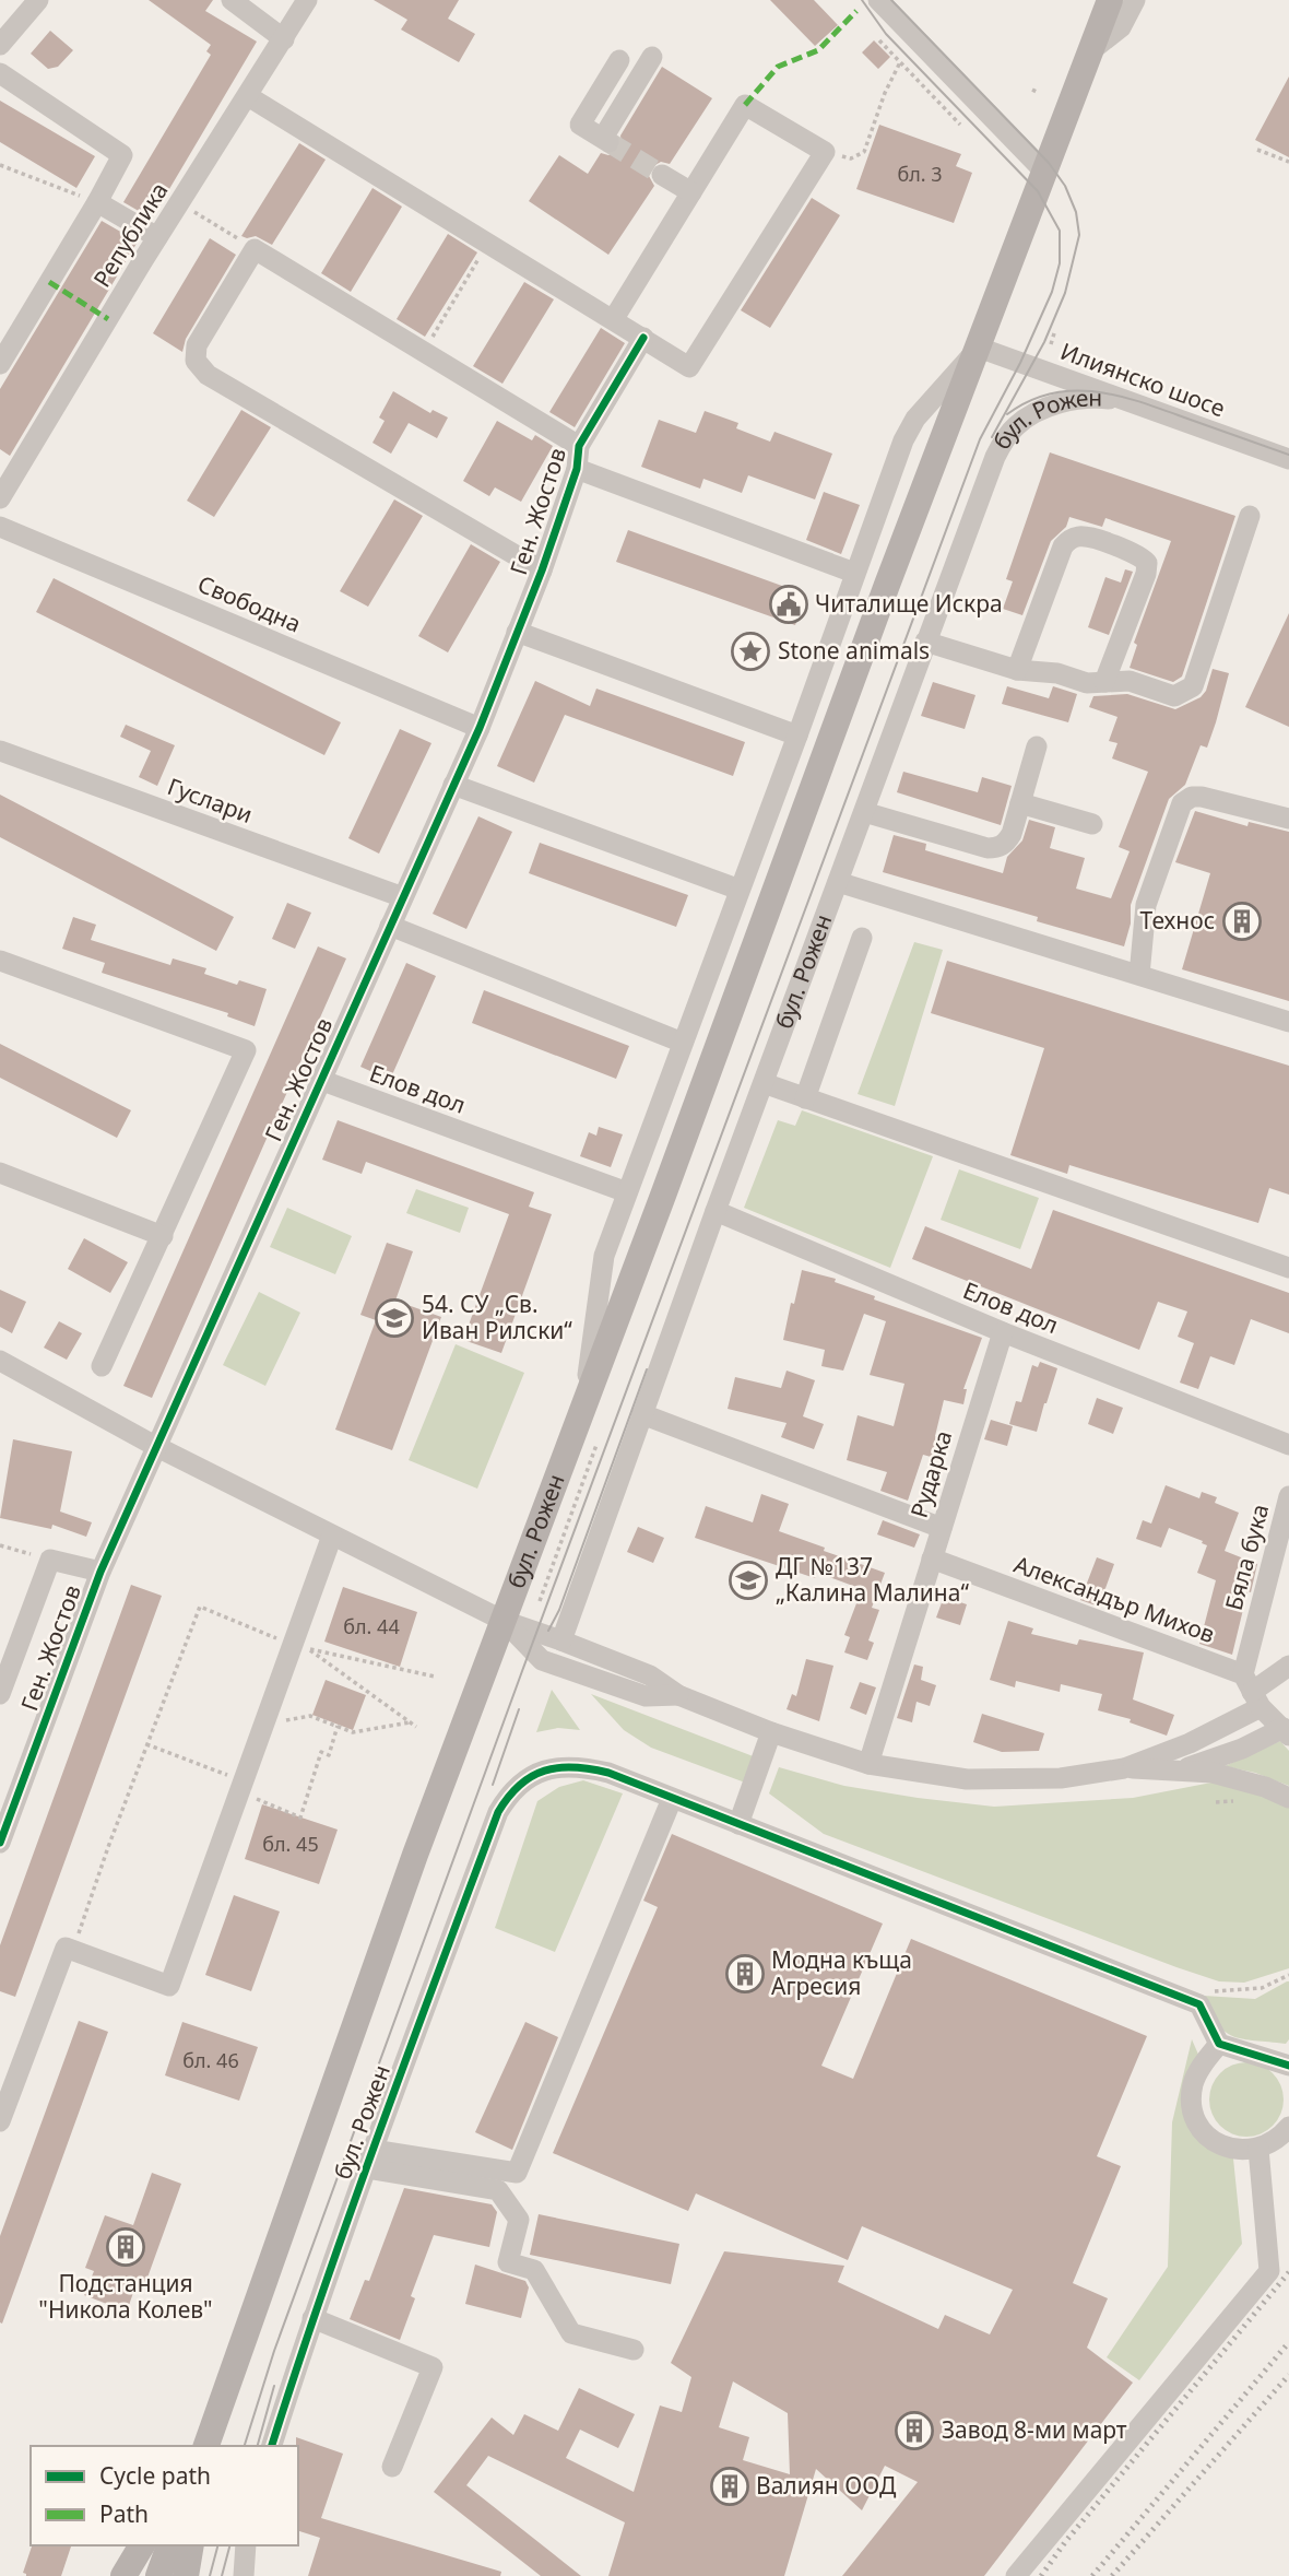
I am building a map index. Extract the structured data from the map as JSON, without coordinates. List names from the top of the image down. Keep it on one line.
{"streets":{"main road":["бул. Рожен"],"street":["Република","Илиянско шосе","Ген. Жостов","Свободна","Гуслари","Елов дол","Рударка","Бяла бука","Александър Михов"]},"crossings":[["Илиянско шосе","бул. Рожен"],["бул. Рожен","Елов дол"],["Ген. Жостов","Свободна"],["Ген. Жостов","Гуслари"],["Ген. Жостов","Елов дол"],["Елов дол","Рударка"],["Рударка","Александър Михов"],["Бяла бука","Александър Михов"]],"places":{"public building":["Читалище Искра"],"place":["Stone animals"],"building":["Технос","Модна къща Агресия","Подстанция \"Никола Колев\"","Завод 8-ми март","Валиян ООД"],"school or university":["54. СУ „Св. Иван Рилски“","ДГ №137 „Калина Малина“"]},"house_numbers":["бл. 3","бл. 44","бл. 45","бл. 46"],"legend":["Cycle path","Path"]}
